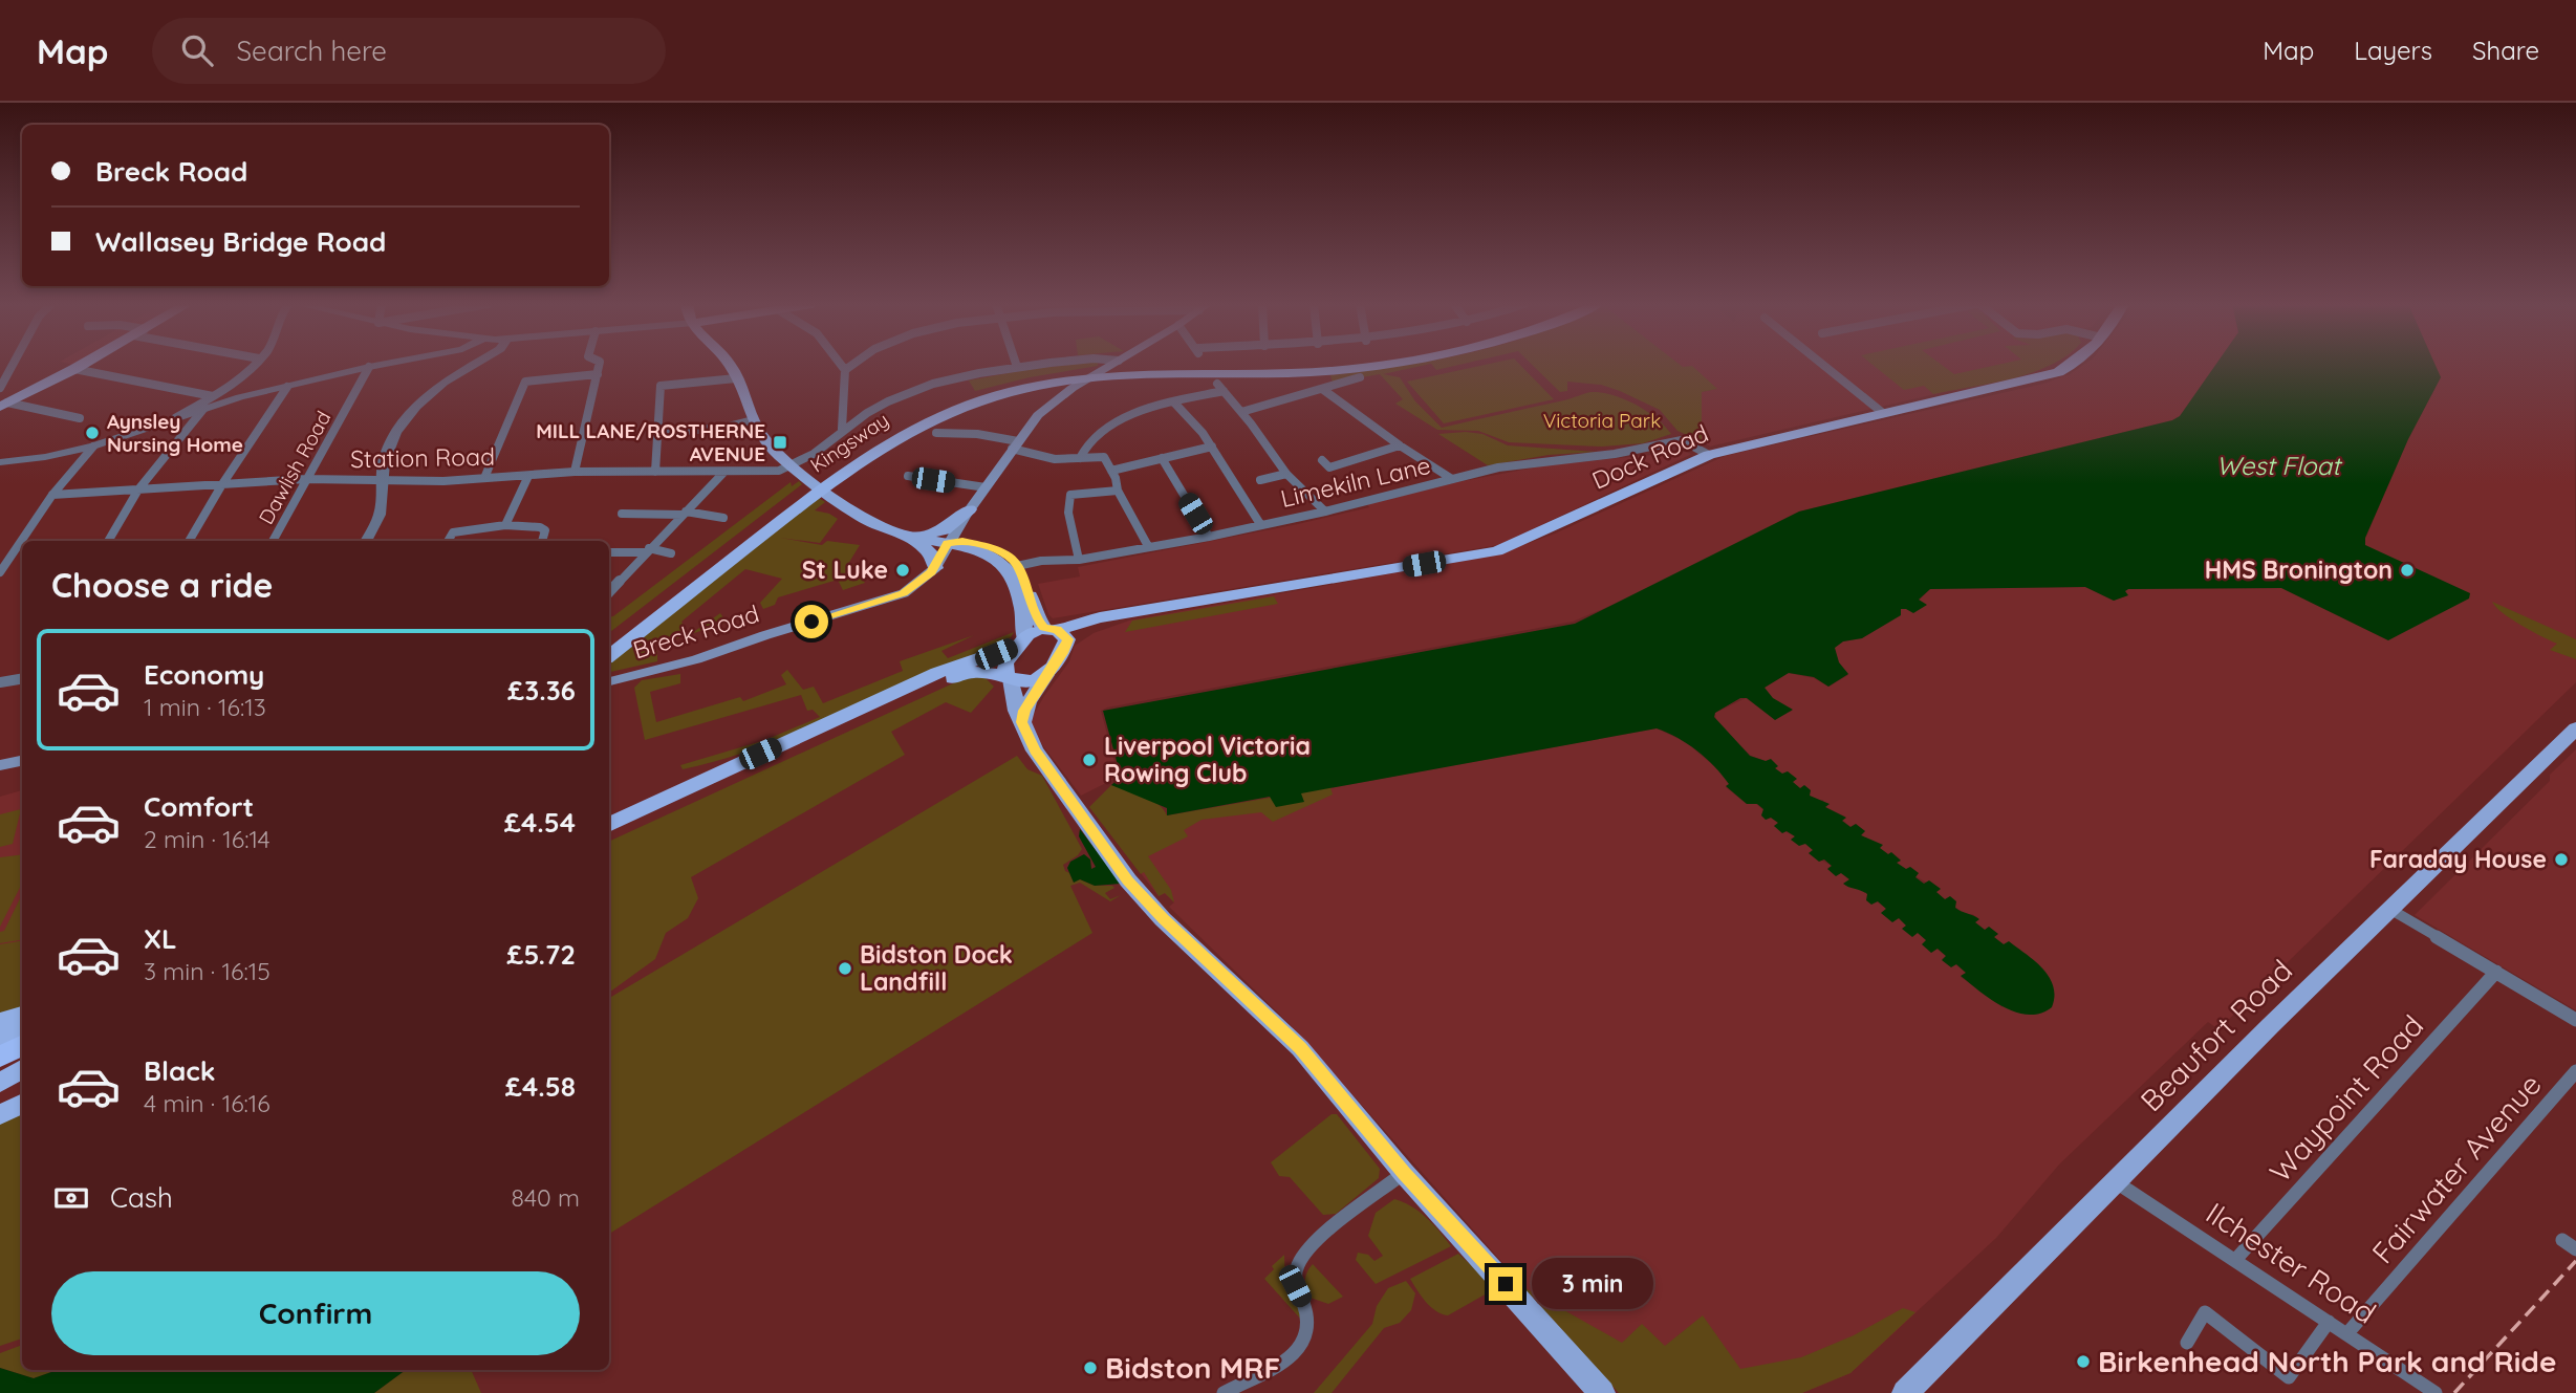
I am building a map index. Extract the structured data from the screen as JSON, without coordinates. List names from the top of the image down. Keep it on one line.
{"streets":{"highway":["Kingsway","Dock Road"],"main road":["Breck Road","Beaufort Road"],"street":["Station Road","Dawlish Road","Limekiln Lane","Waypoint Road","Fairwater Avenue","Ilchester Road"]},"crossings":[["Dock Road","Limekiln Lane"],["Station Road","Dawlish Road"],["Beaufort Road","Ilchester Road"],["Waypoint Road","Ilchester Road"],["Fairwater Avenue","Ilchester Road"]],"water":["West Float"],"parks":["Victoria Park"],"places":{"other":["Aynsley Nursing Home","St Luke","HMS Bronington","Liverpool Victoria Rowing Club","Faraday House","Bidston Dock Landfill","Birkenhead North Park and Ride","Bidston MRF"],"transit":["MILL LANE/ROSTHERNE AVENUE"]},"page":{"header":"Map","search":"Search here","nav":["Map","Layers","Share"],"banner":["Breck Road","Wallasey Bridge Road"],"heading":"Choose a ride","list":[{"name":"Economy","note":"1 min · 16:13","value":"£3.36"},{"name":"Comfort","note":"2 min · 16:14","value":"£4.54"},{"name":"XL","note":"3 min · 16:15","value":"£5.72"},{"name":"Black","note":"4 min · 16:16","value":"£4.58"}],"pay":["Cash","840 m"],"buttons":"Confirm","bubble":"3 min"}}
